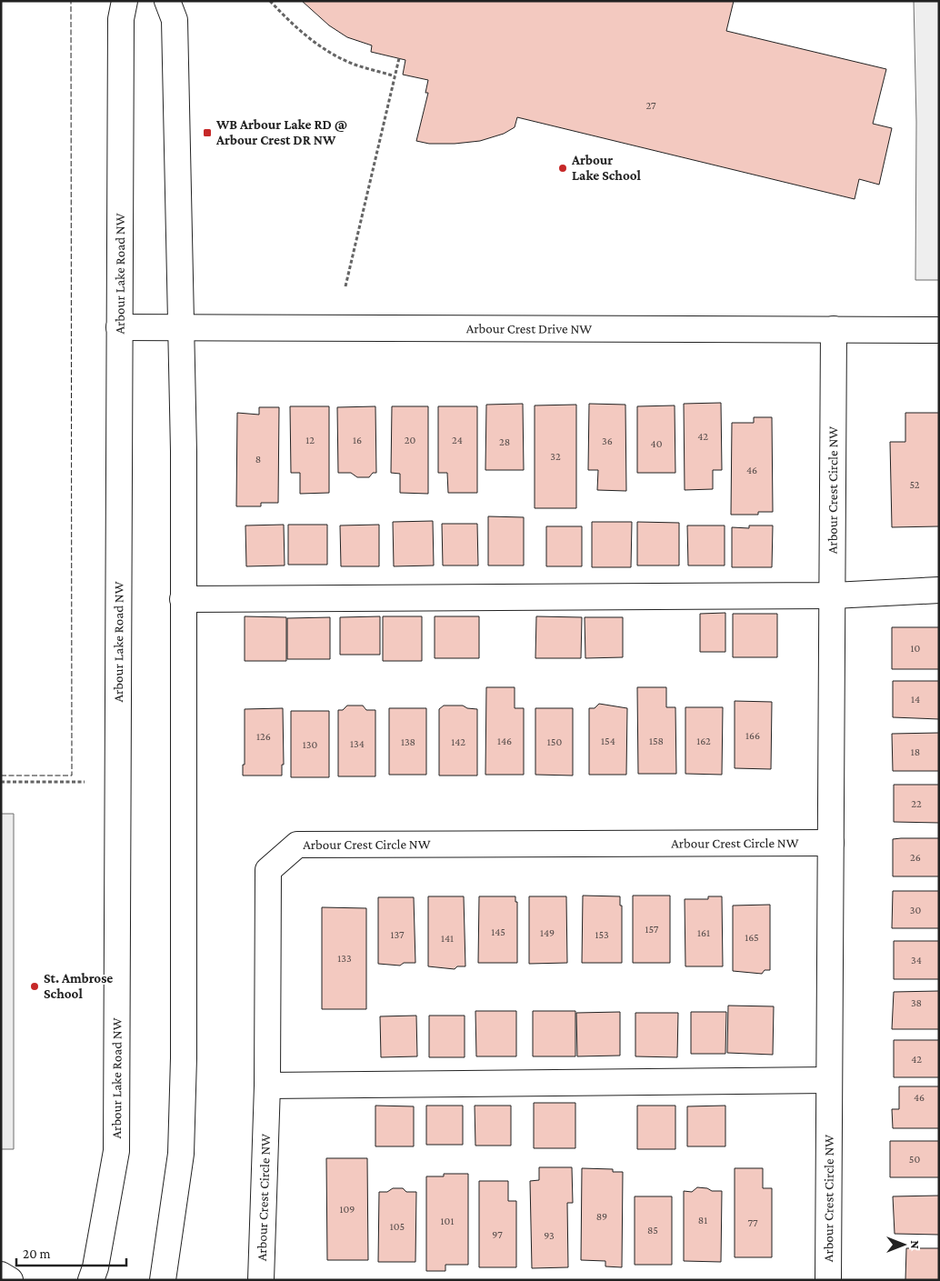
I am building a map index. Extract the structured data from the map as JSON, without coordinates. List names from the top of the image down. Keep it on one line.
{"streets":{"street":["Arbour Lake Road NW","Arbour Crest Drive NW","Arbour Crest Circle NW"]},"crossings":[["Arbour Lake Road NW","Arbour Crest Drive NW"],["Arbour Crest Drive NW","Arbour Crest Circle NW"]],"places":{"transit":["WB Arbour Lake RD @ Arbour Crest DR NW"],"other":["Arbour Lake School","St. Ambrose School"]},"house_numbers":["27","42","12","16","20","24","36","28","40","32","8","46","52","10","14","166","126","146","154","158","162","138","142","150","134","130","18","22","26","30","157","145","149","161","137","153","165","141","133","34","38","42","46","50","109","89","81","101","77","105","85","97","93"],"scale_bar":"20 m","north":"right"}
